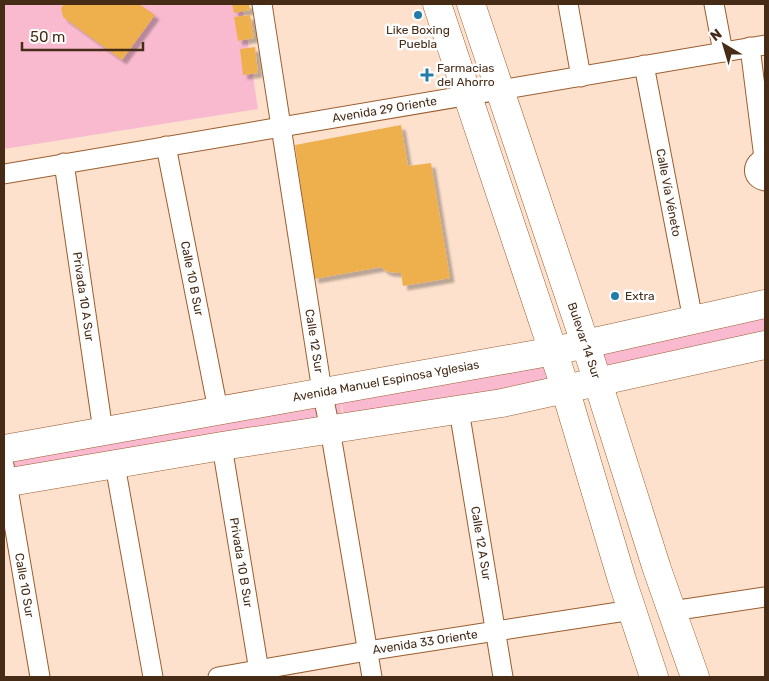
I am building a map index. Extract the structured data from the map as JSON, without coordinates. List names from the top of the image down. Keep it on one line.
{"streets":{"main road":["Bulevar 14 Sur","Avenida Manuel Espinosa Yglesias"],"street":["Avenida 29 Oriente","Calle Vía Véneto","Calle 10 B Sur","Privada 10 A Sur","Calle 12 Sur","Calle 12 A Sur","Privada 10 B Sur","Calle 10 Sur","Avenida 33 Oriente"]},"crossings":[["Avenida 29 Oriente","Calle Vía Véneto"],["Avenida 29 Oriente","Calle 10 B Sur"],["Avenida 29 Oriente","Privada 10 A Sur"],["Avenida 29 Oriente","Bulevar 14 Sur"],["Avenida 29 Oriente","Calle 12 Sur"],["Calle Vía Véneto","Avenida Manuel Espinosa Yglesias"],["Calle 10 B Sur","Avenida Manuel Espinosa Yglesias"],["Privada 10 A Sur","Avenida Manuel Espinosa Yglesias"],["Bulevar 14 Sur","Avenida Manuel Espinosa Yglesias"],["Calle 12 Sur","Avenida Manuel Espinosa Yglesias"],["Calle 12 Sur","Avenida 33 Oriente"],["Calle 12 A Sur","Avenida 33 Oriente"],["Privada 10 B Sur","Avenida 33 Oriente"]],"places":{"other":["Like Boxing Puebla","Extra"],"health":["Farmacias del Ahorro"]},"scale_bar":"50 m","north":"top left"}
